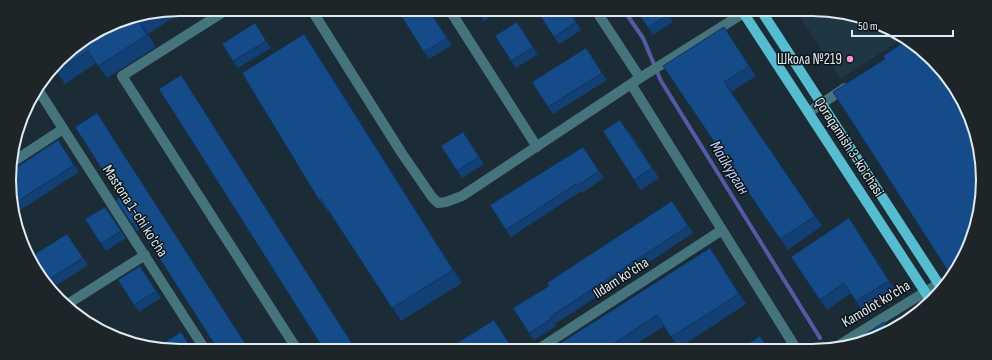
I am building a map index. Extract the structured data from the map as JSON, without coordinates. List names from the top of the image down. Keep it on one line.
{"streets":{"main road":["Qoraqamish 3-ko'chasi"],"street":["Mastona 1-chi ko'cha","Ildam ko'cha","Kamolot ko'cha"]},"crossings":[["Qoraqamish 3-ko'chasi","Kamolot ko'cha"]],"water":["Майкурган"],"places":["Школа №219"],"scale_bar":"50 m"}
